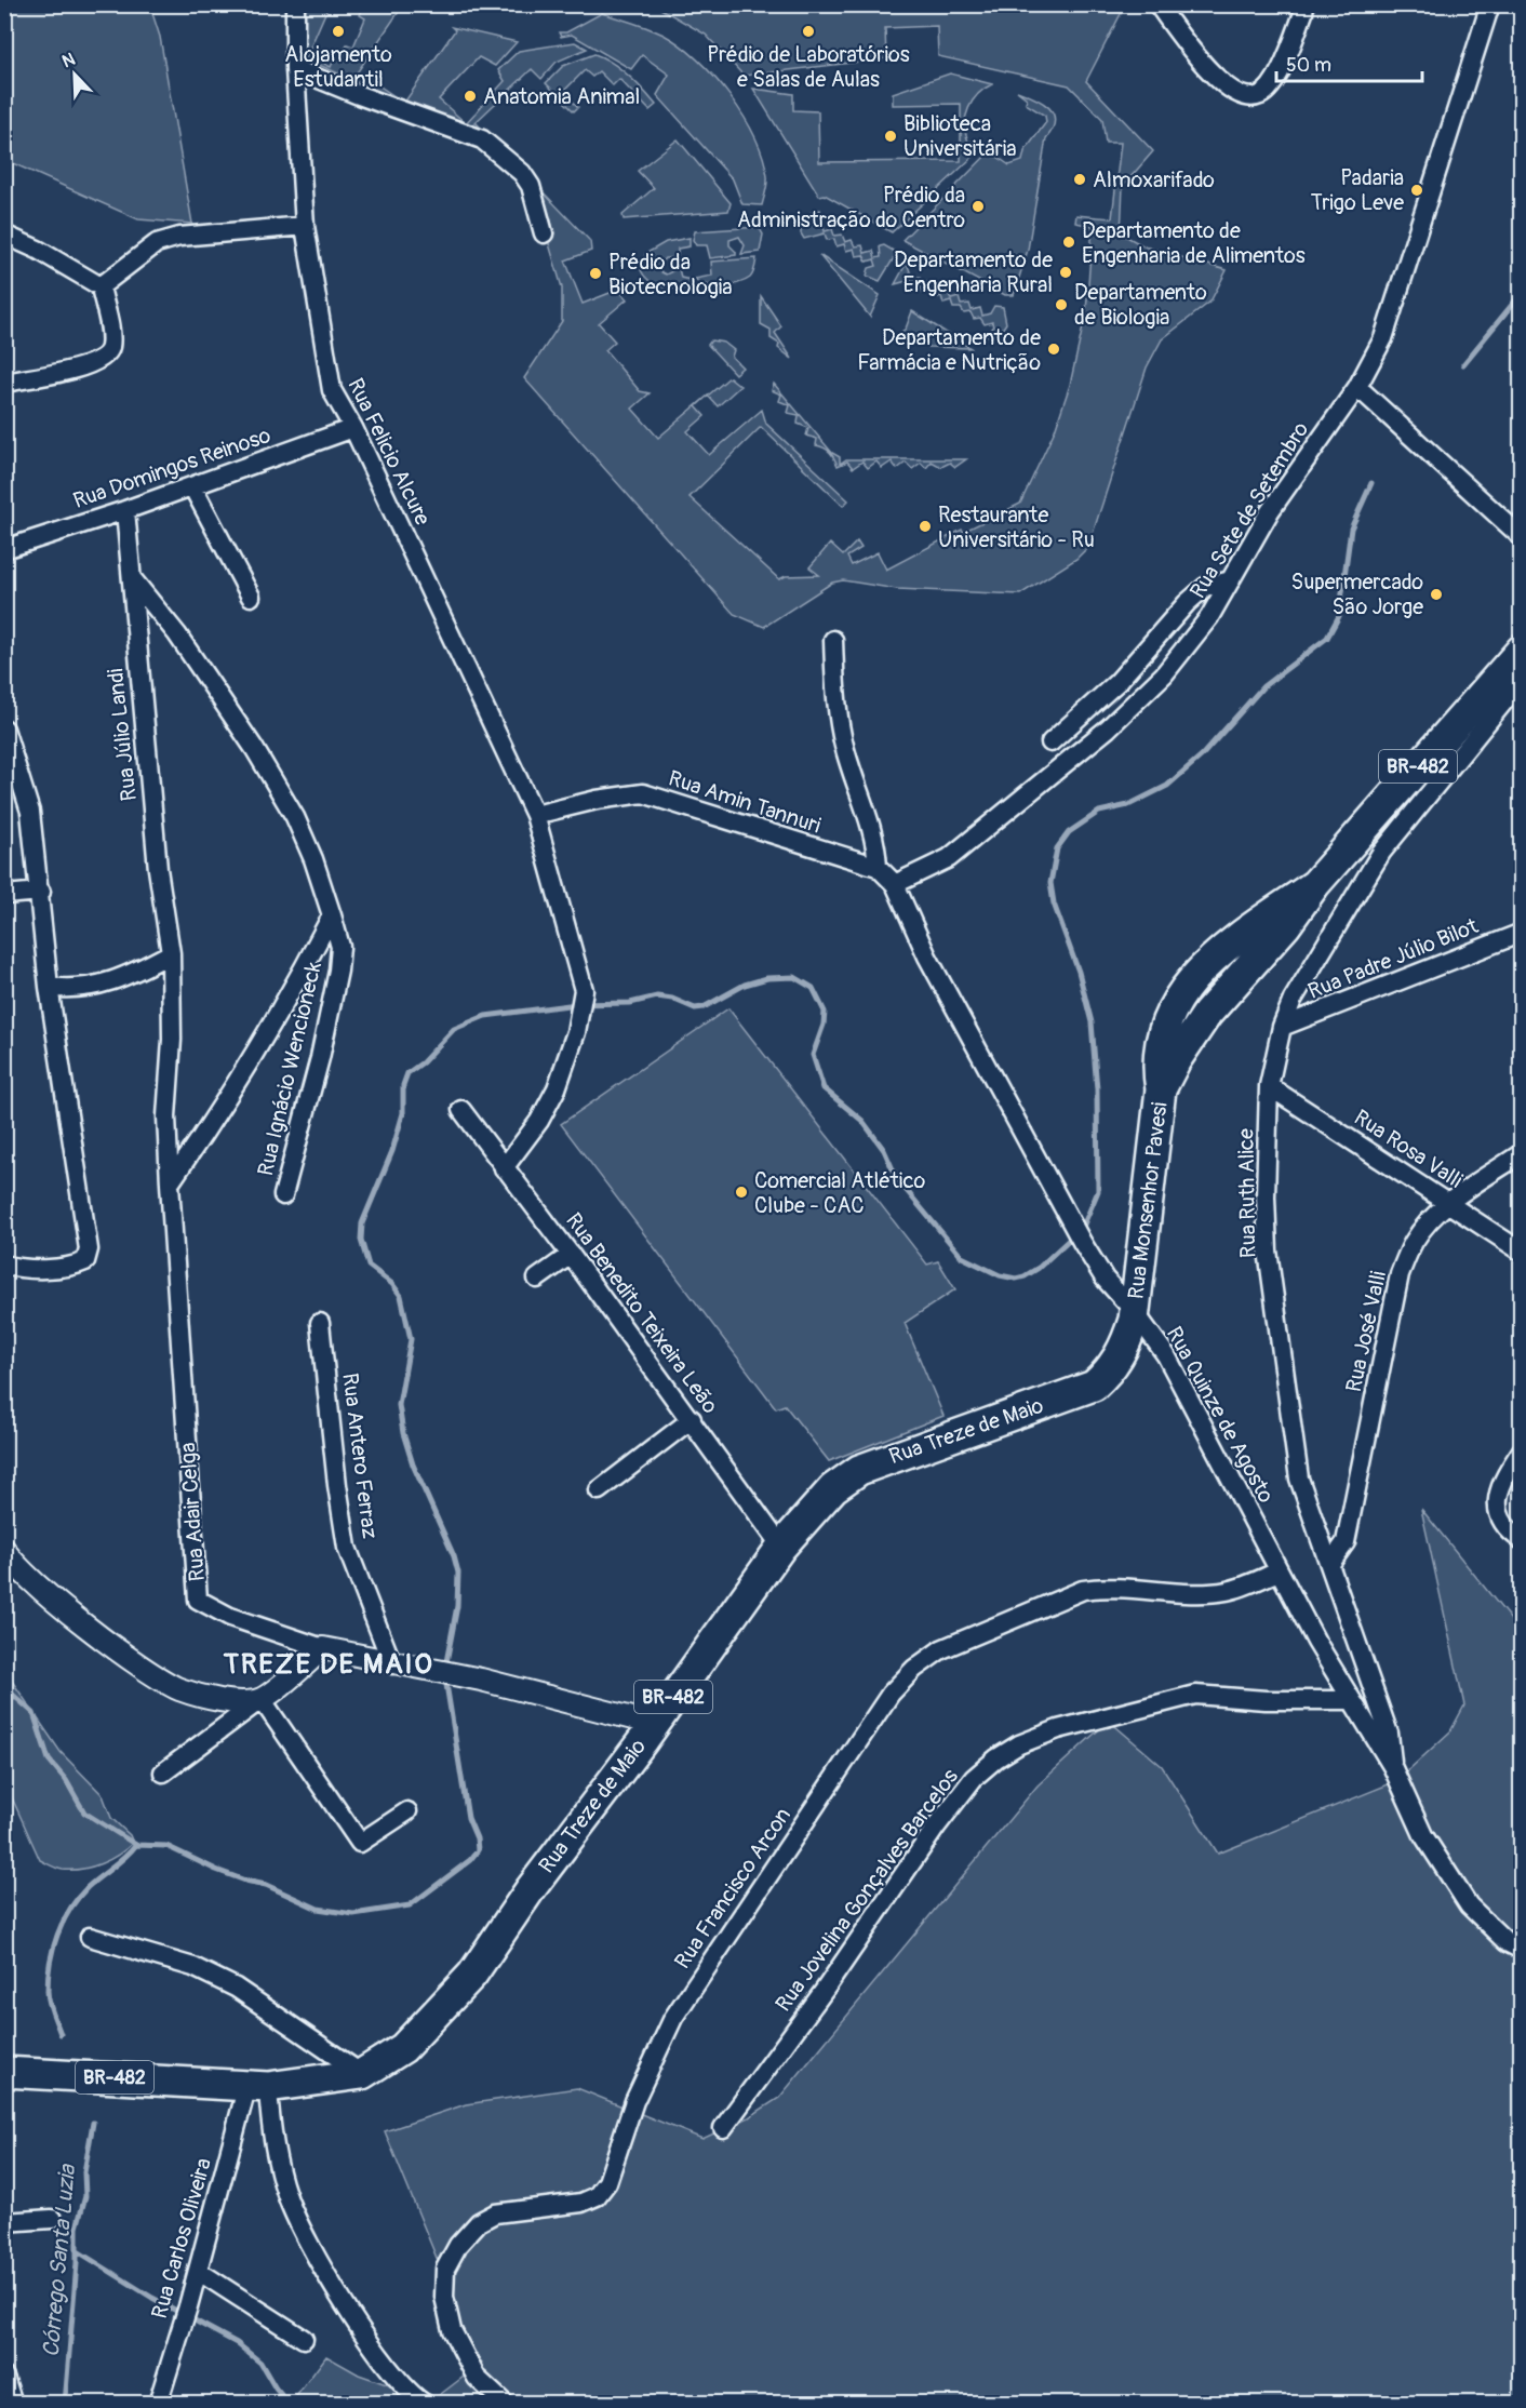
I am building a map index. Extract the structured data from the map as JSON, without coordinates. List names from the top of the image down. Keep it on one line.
{"streets":{"highway":["BR-482","Rua Monsenhor Pavesi","Rua Treze de Maio"],"street":["Rua Felicio Alcure","Rua Domingos Reinoso","Rua Sete de Setembro","Rua Júlio Landi","Rua Amin Tannuri","Rua Padre Júlio Bilot","Rua Ignácio Wencioneck","Rua Rosa Valli","Rua Ruth Alice","Rua Benedito Teixeira Leão","Rua José Valli","Rua Quinze de Agosto","Rua Antero Ferraz","Rua Adair Celga","Rua Francisco Arcon","Rua Jovelina Gonçalves Barcelos","Rua Carlos Oliveira"]},"crossings":[["Rua Felicio Alcure","Rua Domingos Reinoso"],["Rua Felicio Alcure","Rua Amin Tannuri"],["Rua Felicio Alcure","Rua Benedito Teixeira Leão"],["Rua Domingos Reinoso","Rua Júlio Landi"],["Rua Sete de Setembro","Rua Amin Tannuri"],["Rua Sete de Setembro","Rua Quinze de Agosto"],["Rua Júlio Landi","Rua Ignácio Wencioneck"],["Rua Júlio Landi","Rua Adair Celga"],["BR-482","Rua Treze de Maio"],["BR-482","Rua Carlos Oliveira"],["Rua Amin Tannuri","Rua Quinze de Agosto"],["Rua Padre Júlio Bilot","Rua Ruth Alice"],["Rua Rosa Valli","Rua Ruth Alice"],["Rua Rosa Valli","Rua José Valli"],["Rua Ruth Alice","Rua José Valli"],["Rua Ruth Alice","Rua Quinze de Agosto"],["Rua Monsenhor Pavesi","Rua Quinze de Agosto"],["Rua Monsenhor Pavesi","Rua Treze de Maio"],["Rua Benedito Teixeira Leão","Rua Treze de Maio"],["Rua Quinze de Agosto","Rua Treze de Maio"],["Rua Quinze de Agosto","Rua Francisco Arcon"],["Rua Quinze de Agosto","Rua Jovelina Gonçalves Barcelos"],["Rua Treze de Maio","Rua Adair Celga"],["Rua Treze de Maio","Rua Carlos Oliveira"],["Rua Antero Ferraz","Rua Adair Celga"]],"districts":["TREZE DE MAIO"],"water":["Córrego Santa Luzia"],"places":["Alojamento Estudantil","Prédio de Laboratórios e Salas de Aulas","Anatomia Animal","Biblioteca Universitária","Almoxarifado","Padaria Trigo Leve","Prédio da Administração do Centro","Departamento de Engenharia de Alimentos","Departamento de Engenharia Rural","Prédio da Biotecnologia","Departamento de Biologia","Departamento de Farmácia e Nutrição","Restaurante Universitário - Ru","Supermercado São Jorge","Comercial Atlético Clube - CAC"],"scale_bar":"50 m","north":"top left"}
